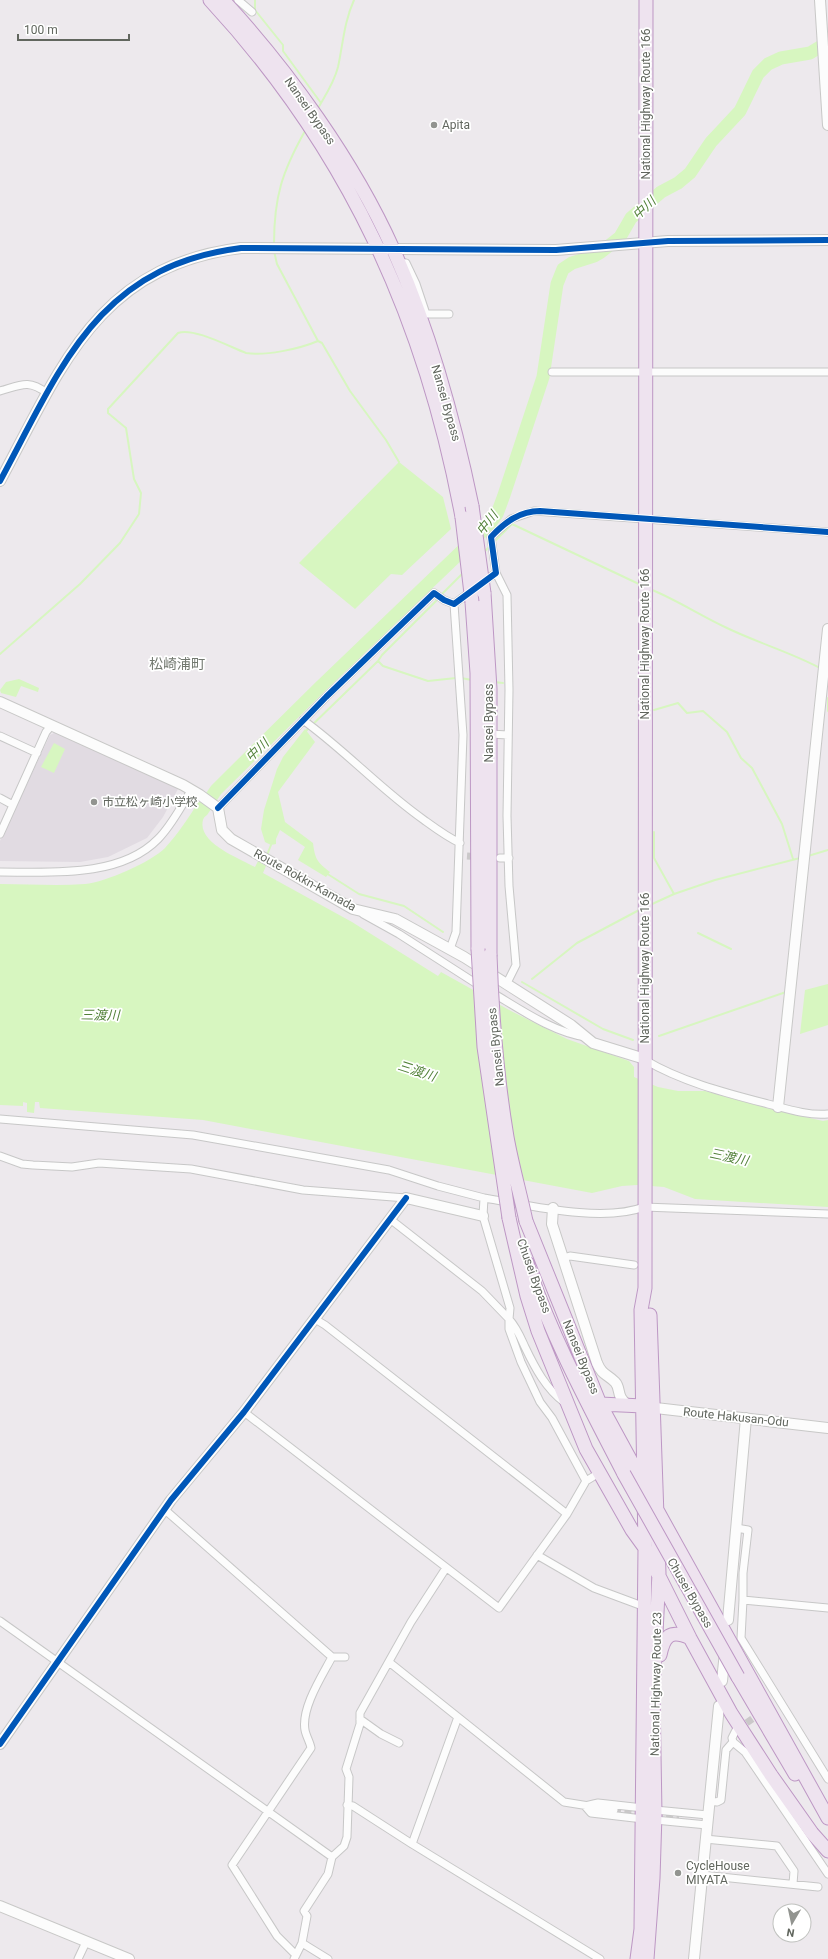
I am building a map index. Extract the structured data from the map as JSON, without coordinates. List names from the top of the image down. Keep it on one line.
{"streets":{"highway":["National Highway Route 166","Nansei Bypass","Chusei Bypass","National Highway Route 23"],"street":["Route Rokkn-Kamada","Route Hakusan-Odu"]},"crossings":[["National Highway Route 166","Route Rokkn-Kamada"],["National Highway Route 166","Route Hakusan-Odu"],["National Highway Route 166","National Highway Route 23"],["Nansei Bypass","Chusei Bypass"],["Nansei Bypass","National Highway Route 23"],["Route Hakusan-Odu","National Highway Route 23"]],"districts":["松崎浦町"],"water":["中川","三渡川"],"places":["Apita","市立松ヶ崎小学校","CycleHouse MIYATA"],"scale_bar":"100 m","north":"bottom"}
